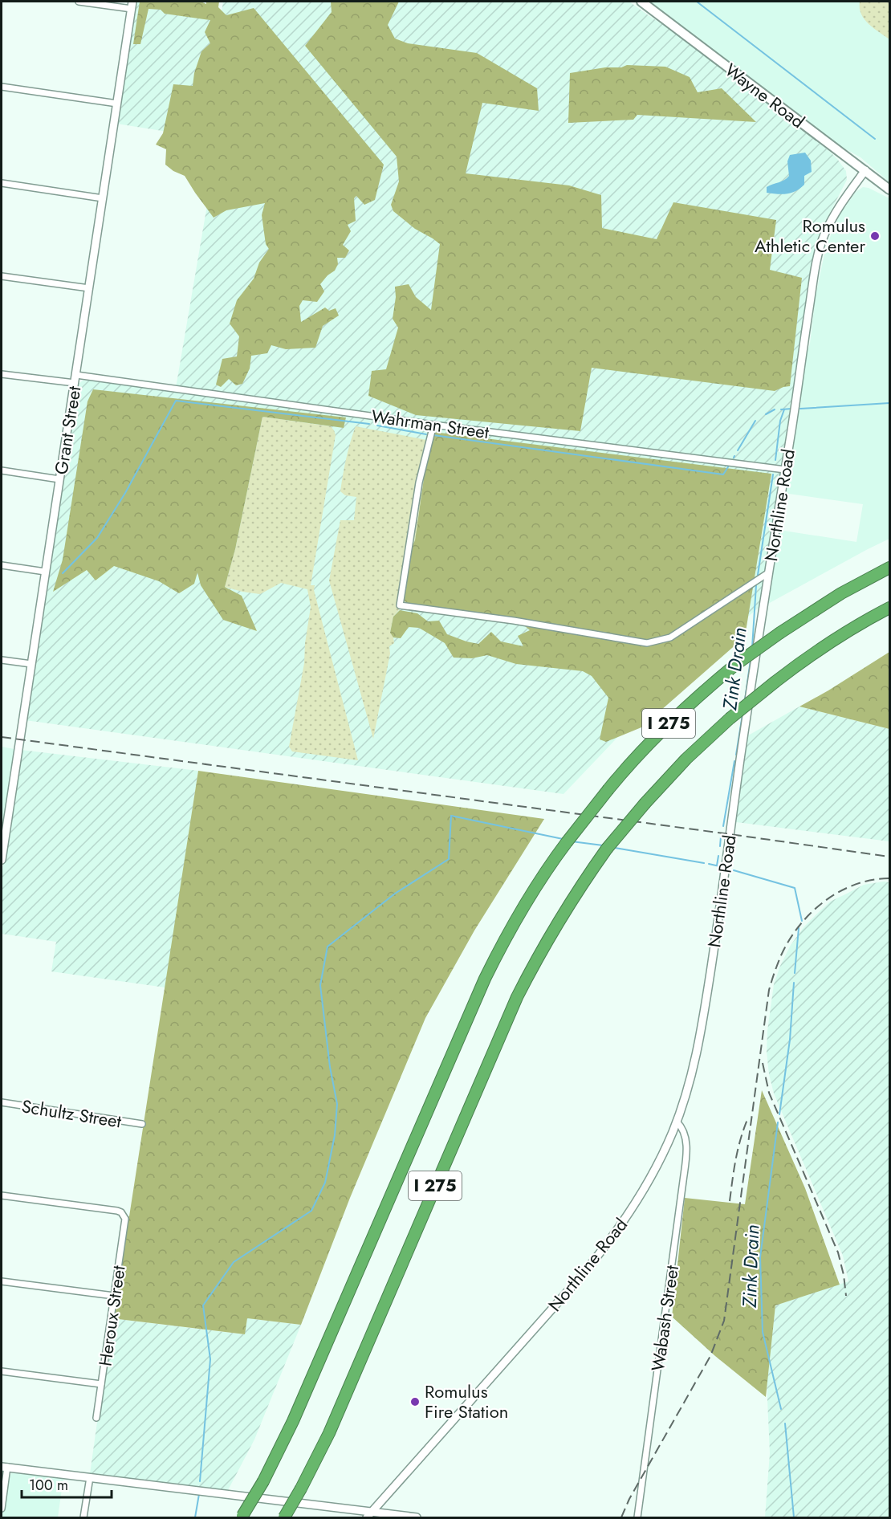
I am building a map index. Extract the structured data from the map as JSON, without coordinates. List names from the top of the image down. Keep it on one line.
{"streets":{"highway":["I 275"],"main road":["Wayne Road"],"street":["Wahrman Street","Grant Street","Northline Road","Schultz Street","Heroux Street","Wabash Street"]},"crossings":[["Wayne Road","Northline Road"],["Wahrman Street","Grant Street"],["Wahrman Street","Northline Road"],["Northline Road","Wabash Street"]],"water":["Zink Drain"],"places":["Romulus Athletic Center","Romulus Fire Station"],"scale_bar":"100 m"}
